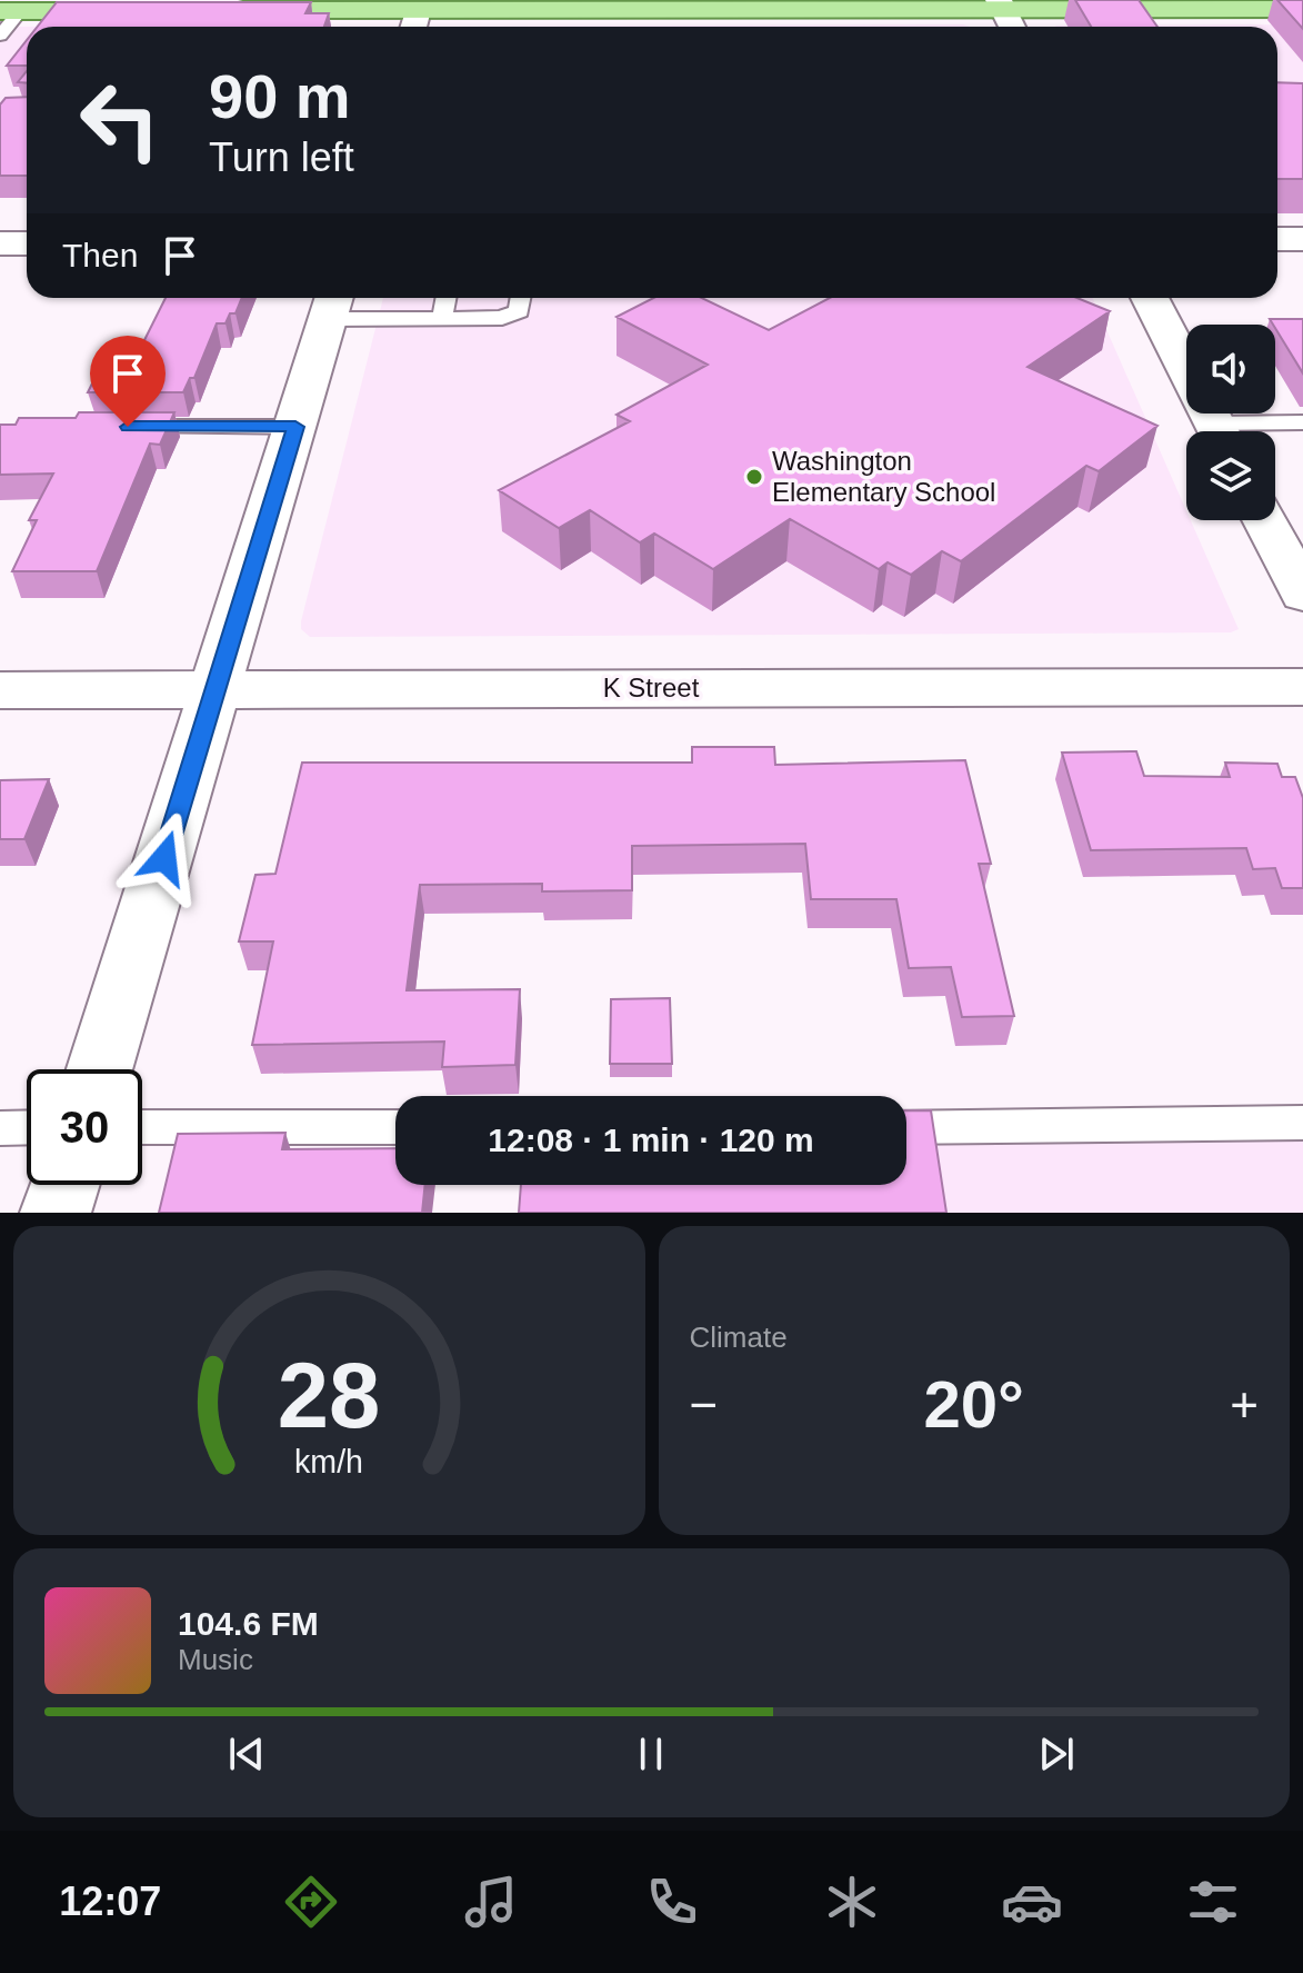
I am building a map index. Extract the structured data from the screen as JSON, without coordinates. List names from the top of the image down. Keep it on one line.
{"streets":{"street":["K Street"]},"places":["Washington Elementary School"],"page":{"turn":["90 m","Turn left"],"then":"Then","limit":"30","trip":"12:08 · 1 min · 120 m","tile":"Climate","heat":["−","20°","+"],"song":["104.6 FM","Music"],"tabs":"12:07","gauge":["28","km/h"]}}
